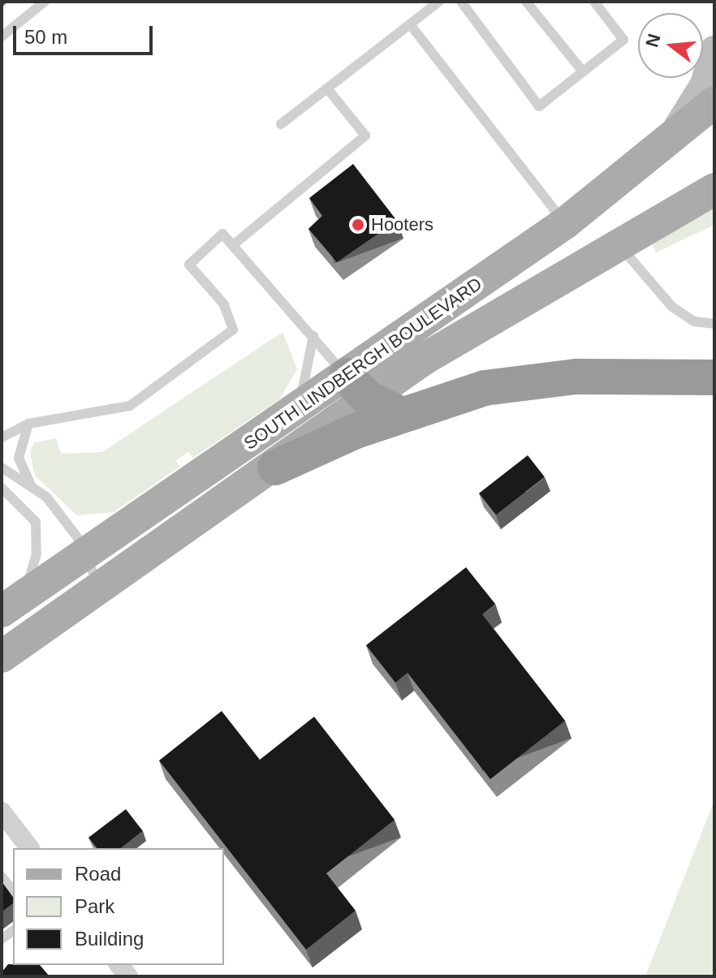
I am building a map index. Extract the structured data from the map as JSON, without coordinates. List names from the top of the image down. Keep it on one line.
{"streets":{"main road":["SOUTH LINDBERGH BOULEVARD"]},"places":["Hooters"],"legend":["Road","Park","Building"],"scale_bar":"50 m","north":"left"}
